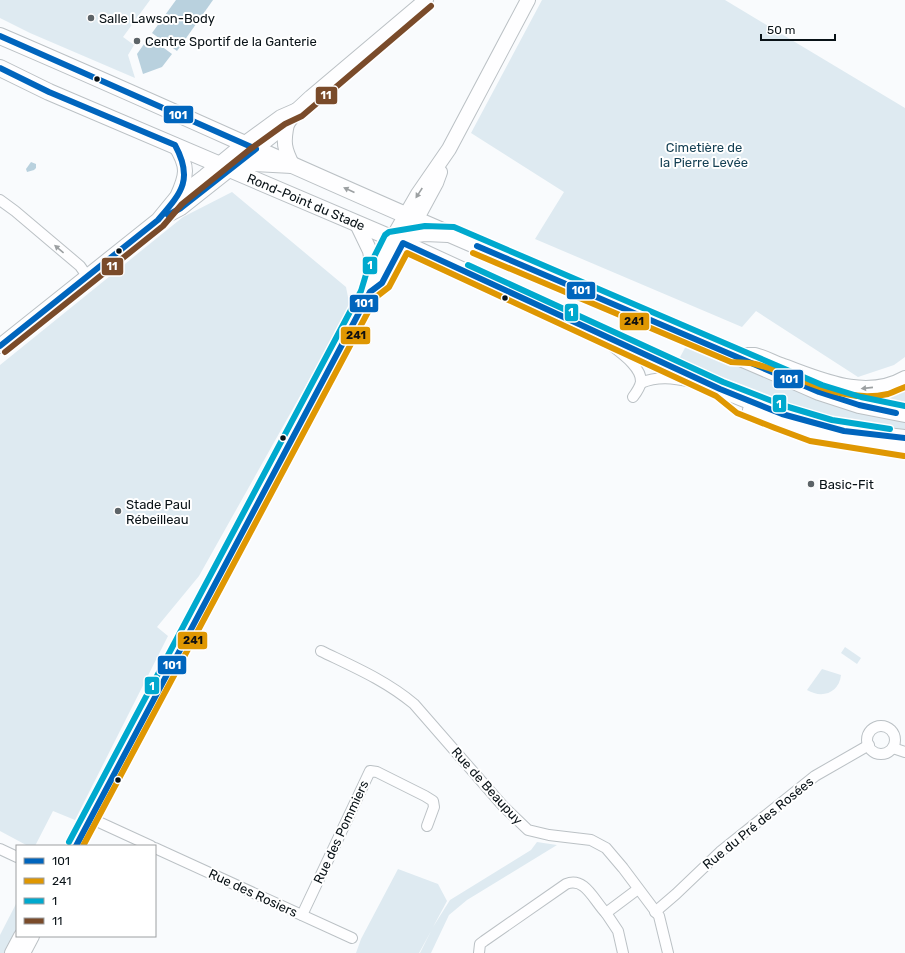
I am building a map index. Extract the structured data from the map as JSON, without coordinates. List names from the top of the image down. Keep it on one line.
{"streets":{"main road":["Rond-Point du Stade"],"street":["Rue de Beaupuy","Rue du Pré des Rosées","Rue des Pommiers","Rue des Rosiers"]},"crossings":[["Rue de Beaupuy","Rue du Pré des Rosées"],["Rue des Pommiers","Rue des Rosiers"]],"parks":["Cimetière de la Pierre Levée"],"places":["Salle Lawson-Body","Centre Sportif de la Ganterie","Basic-Fit","Stade Paul Rébeilleau"],"lines":["transit line 11","transit line 101","transit line 1","transit line 241"],"legend":["101","241","1","11"],"scale_bar":"50 m"}
